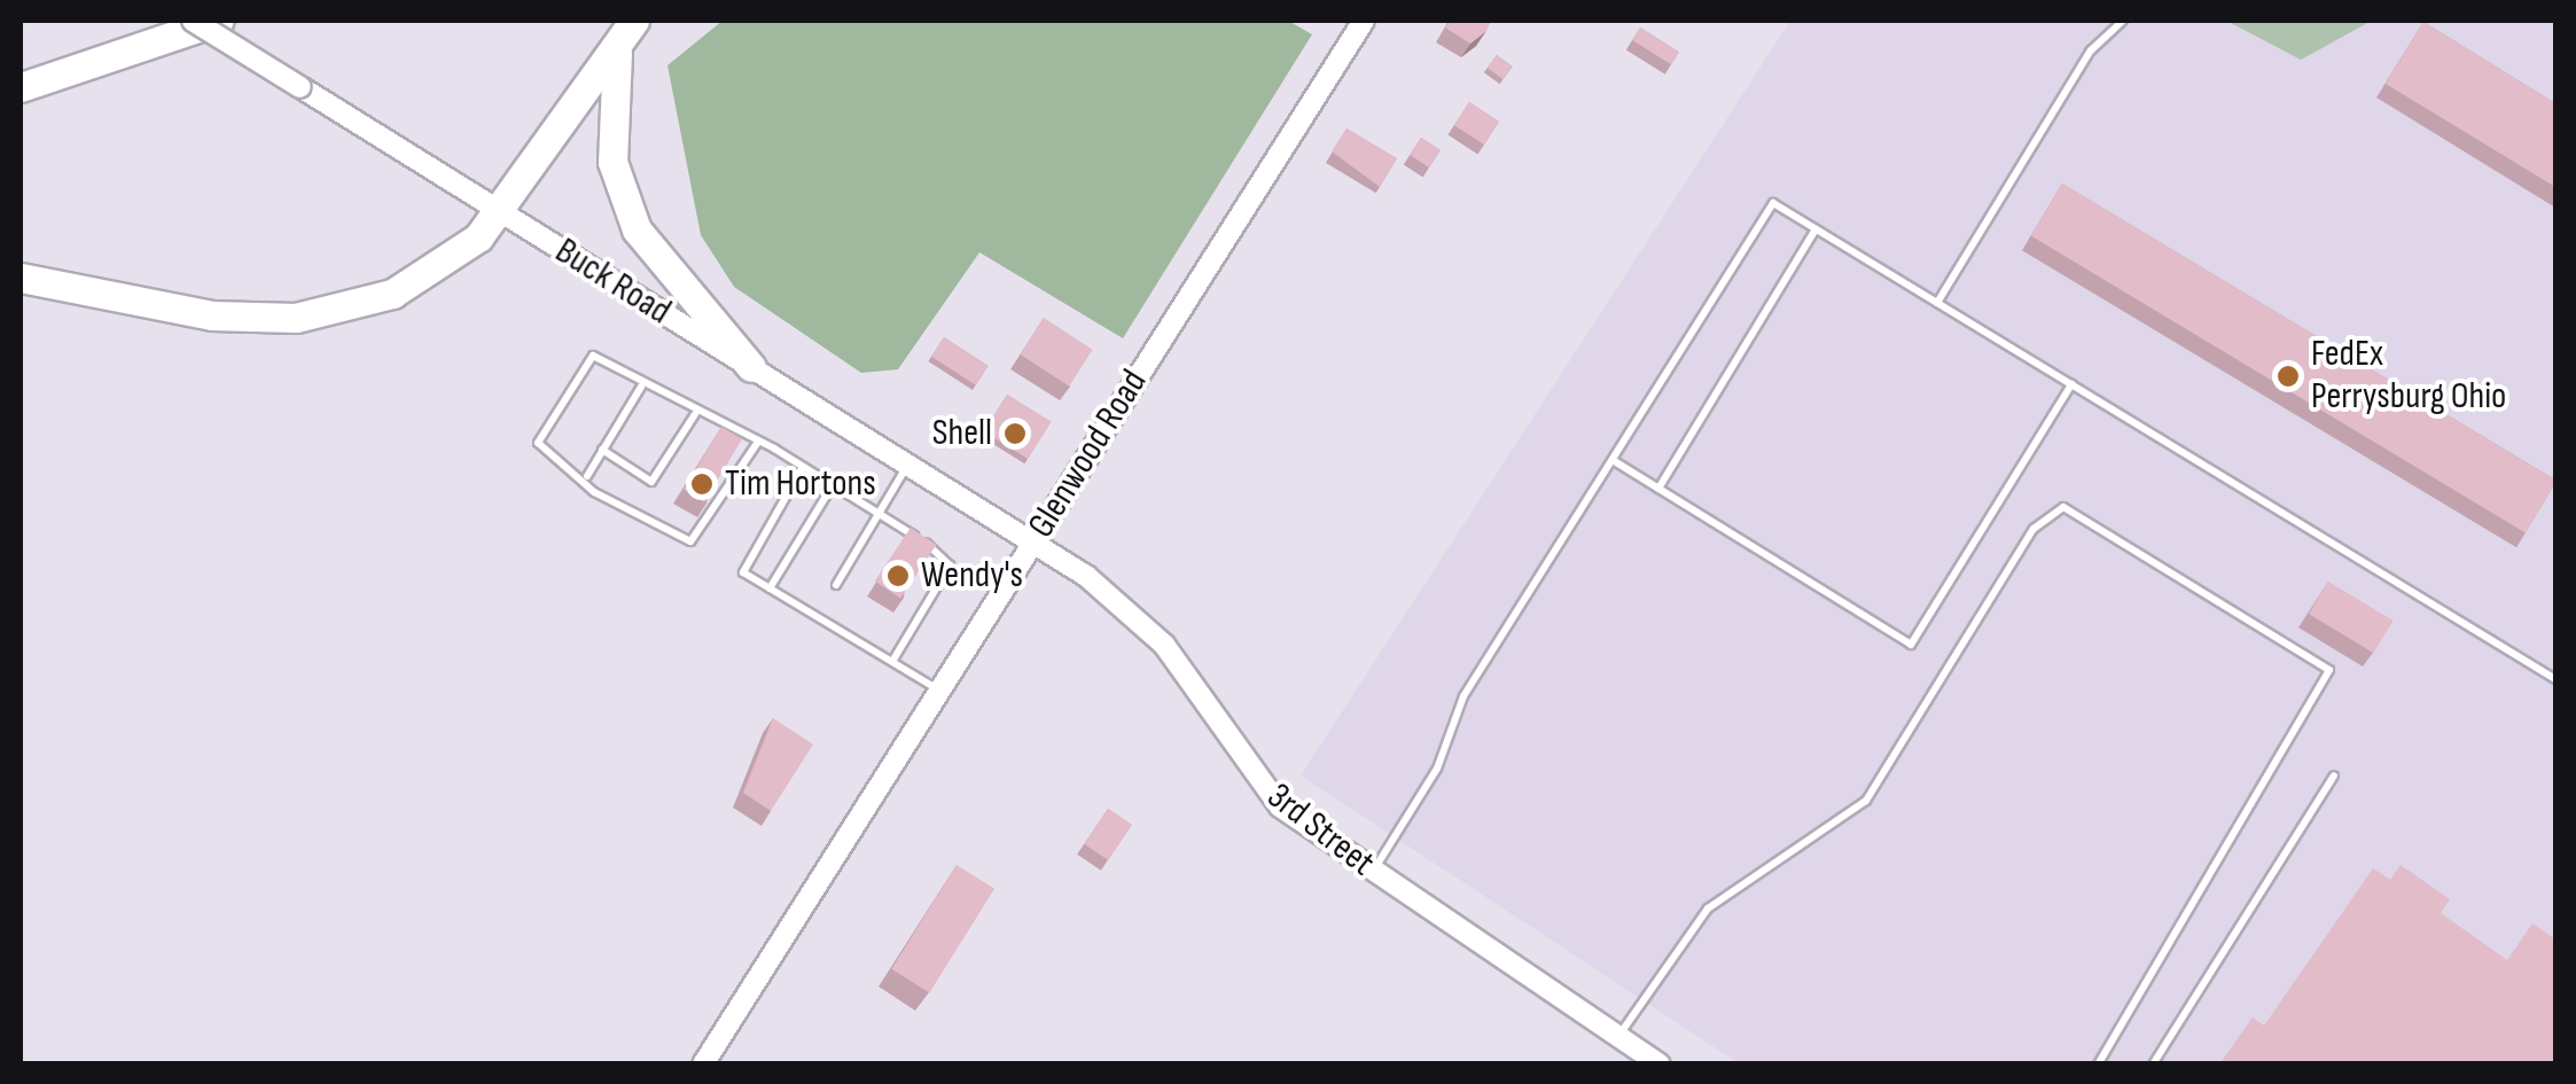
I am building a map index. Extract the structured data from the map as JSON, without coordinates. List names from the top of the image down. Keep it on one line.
{"streets":{"street":["Buck Road","Glenwood Road","3rd Street"]},"crossings":[["Buck Road","Glenwood Road"],["Buck Road","3rd Street"],["Glenwood Road","3rd Street"]],"places":["FedEx Perrysburg Ohio","Shell","Tim Hortons","Wendy's"]}
